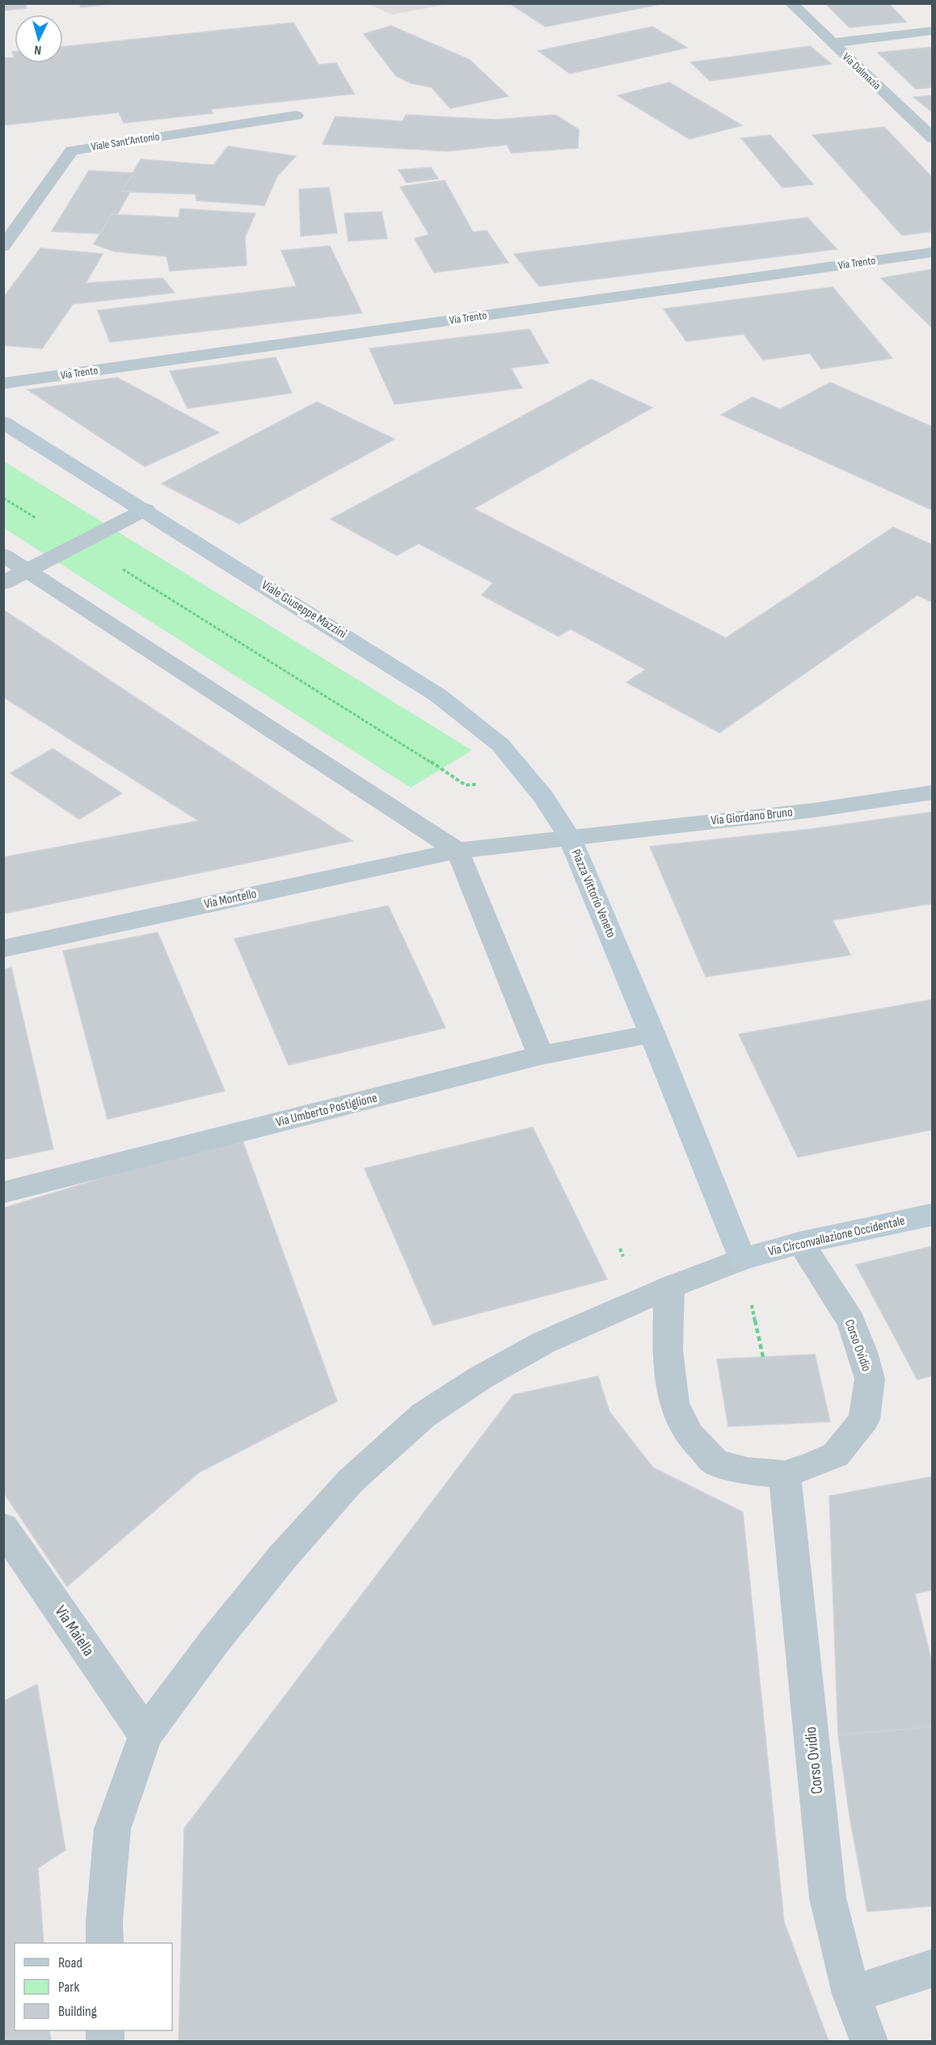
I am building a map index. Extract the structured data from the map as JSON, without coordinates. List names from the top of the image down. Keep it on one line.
{"streets":{"main road":["Viale Giuseppe Mazzini","Piazza Vittorio Veneto","Via Circonvallazione Occidentale"],"street":["Via Dalmazia","Viale Sant'Antonio","Via Trento","Via Giordano Bruno","Via Montello","Via Umberto Postiglione","Corso Ovidio","Via Maiella"]},"crossings":[["Viale Giuseppe Mazzini","Via Giordano Bruno"],["Viale Giuseppe Mazzini","Piazza Vittorio Veneto"],["Via Giordano Bruno","Piazza Vittorio Veneto"],["Piazza Vittorio Veneto","Via Montello"],["Piazza Vittorio Veneto","Via Umberto Postiglione"],["Piazza Vittorio Veneto","Via Circonvallazione Occidentale"],["Via Circonvallazione Occidentale","Corso Ovidio"]],"legend":["Road","Park","Building"],"north":"bottom"}
